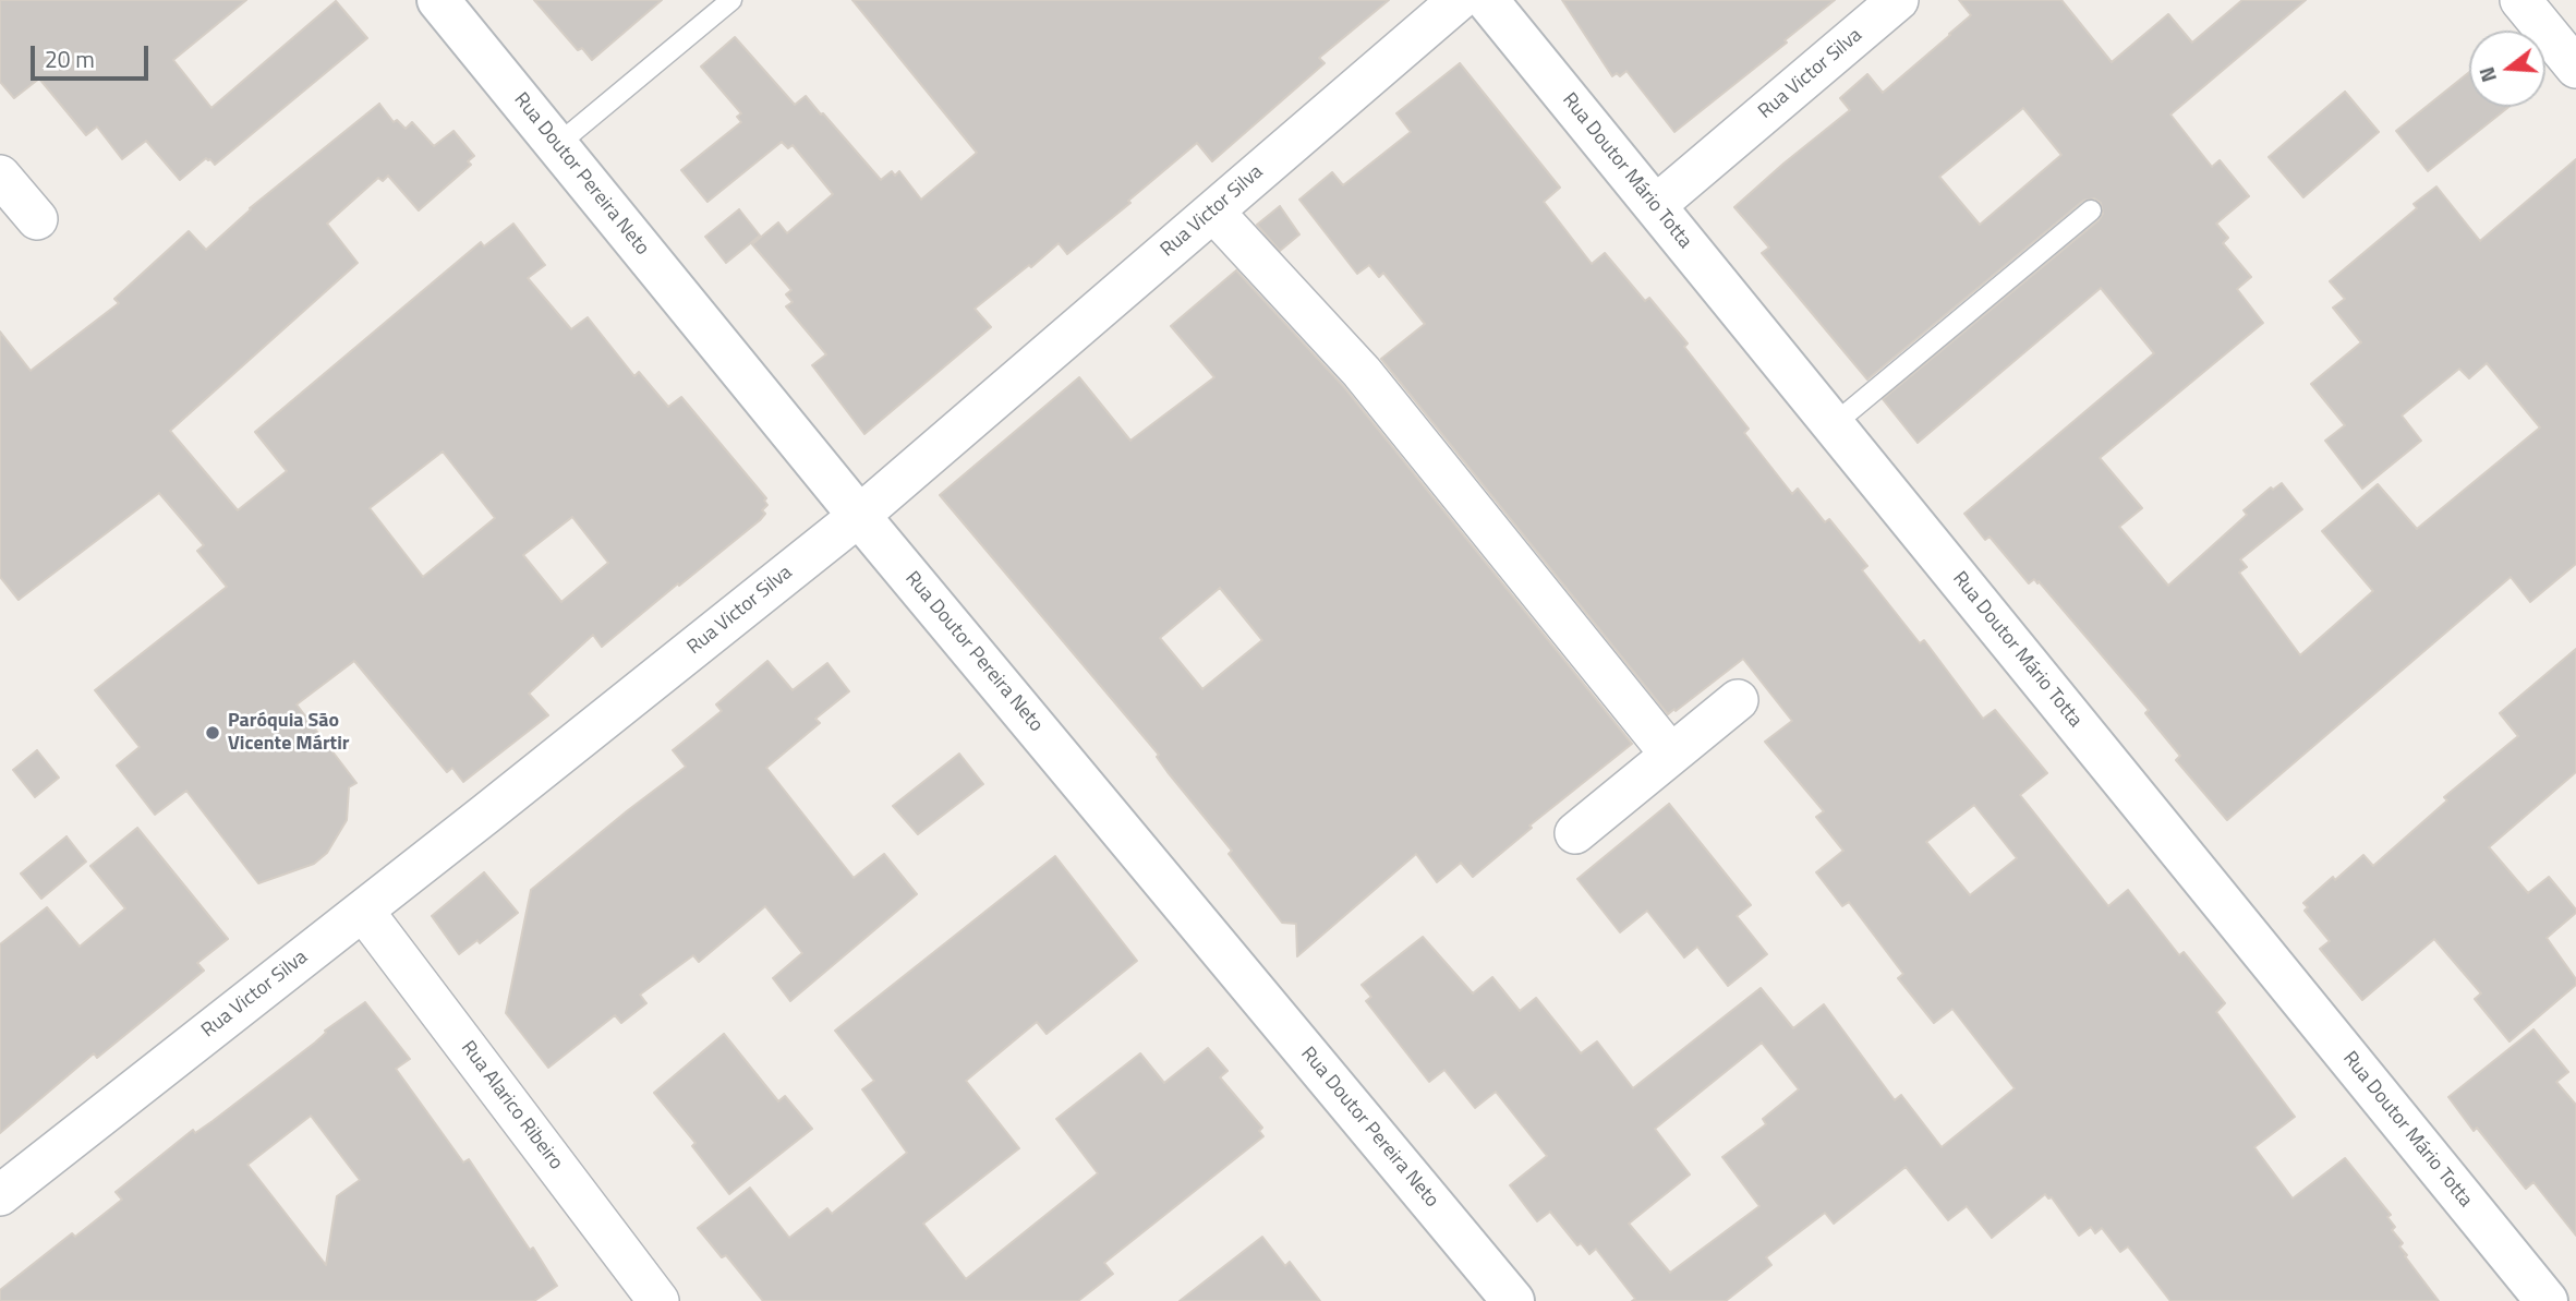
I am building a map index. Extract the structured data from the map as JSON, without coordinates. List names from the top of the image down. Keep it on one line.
{"streets":{"street":["Rua Victor Silva","Rua Doutor Mário Totta","Rua Doutor Pereira Neto","Rua Alarico Ribeiro"]},"crossings":[["Rua Victor Silva","Rua Doutor Mário Totta"],["Rua Victor Silva","Rua Doutor Pereira Neto"],["Rua Victor Silva","Rua Alarico Ribeiro"]],"places":["Paróquia São Vicente Mártir"],"scale_bar":"20 m","north":"left"}
